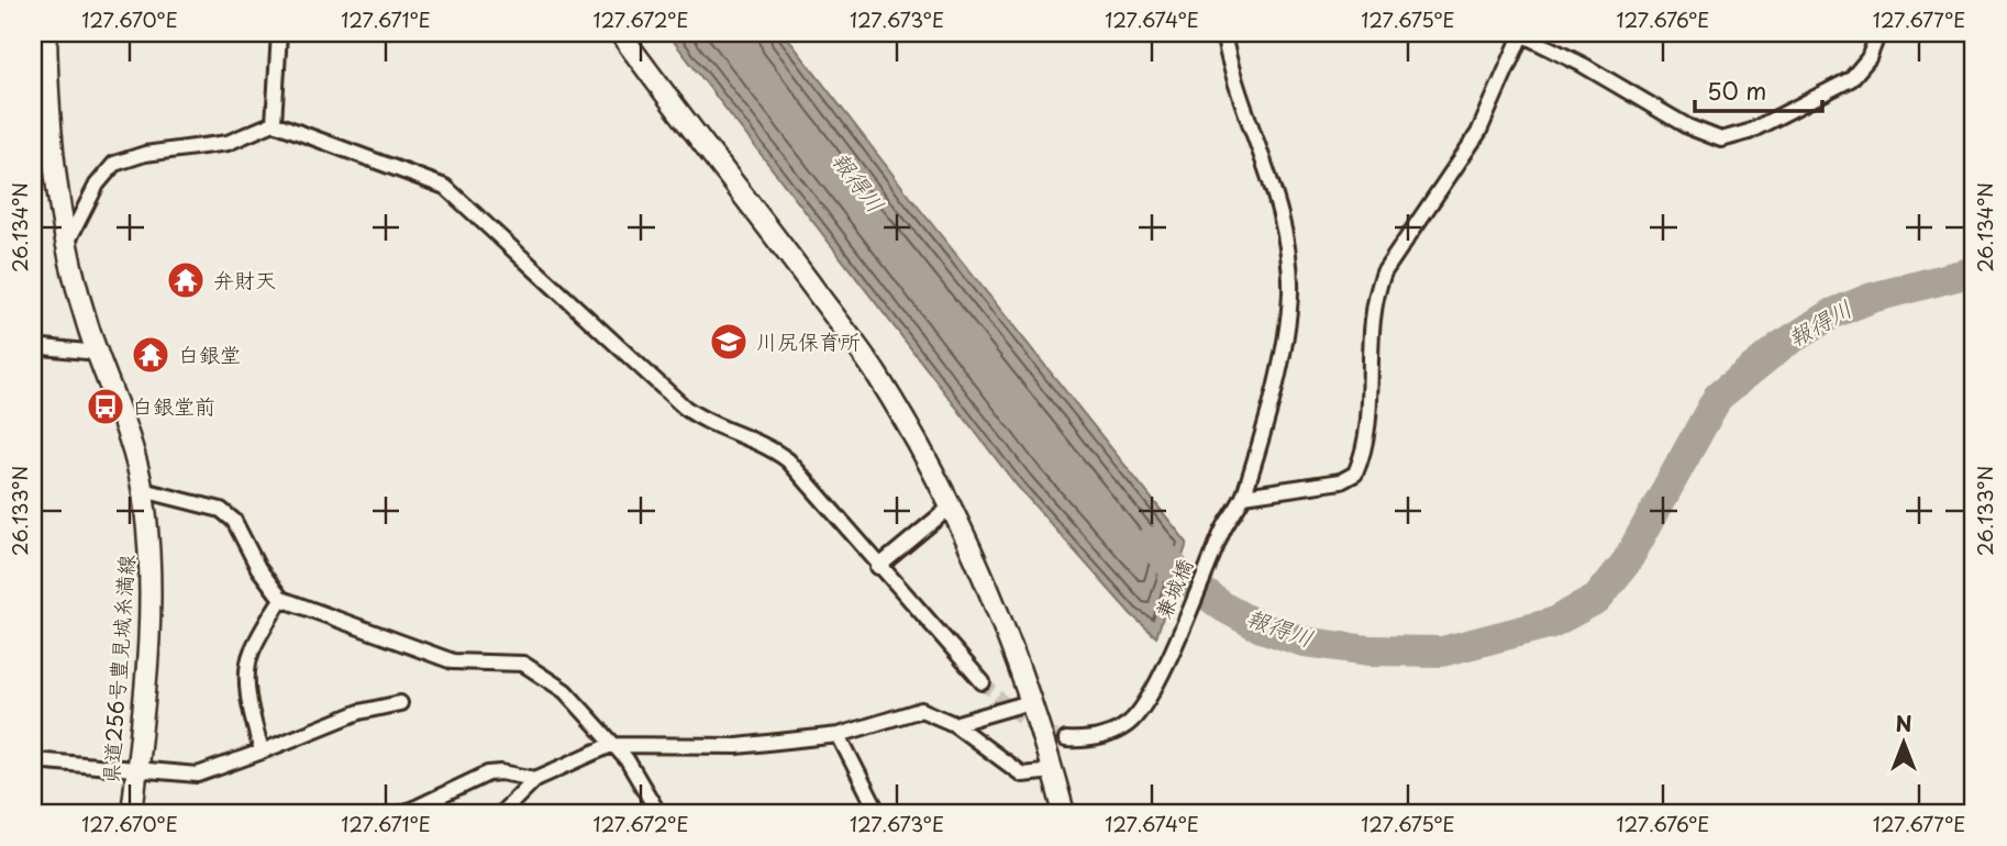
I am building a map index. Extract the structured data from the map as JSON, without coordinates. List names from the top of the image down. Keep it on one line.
{"streets":{"street":["兼城橋","県道256号豊見城糸満線"]},"water":["報得川"],"places":{"temple":["弁財天","白銀堂"],"school or university":["川尻保育所"],"bus stop":["白銀堂前"]},"scale_bar":"50 m","north":"top","coordinates":["127.670°E","127.671°E","127.672°E","127.673°E","127.674°E","127.675°E","127.676°E","127.677°E","26.134°N","26.133°N"]}
